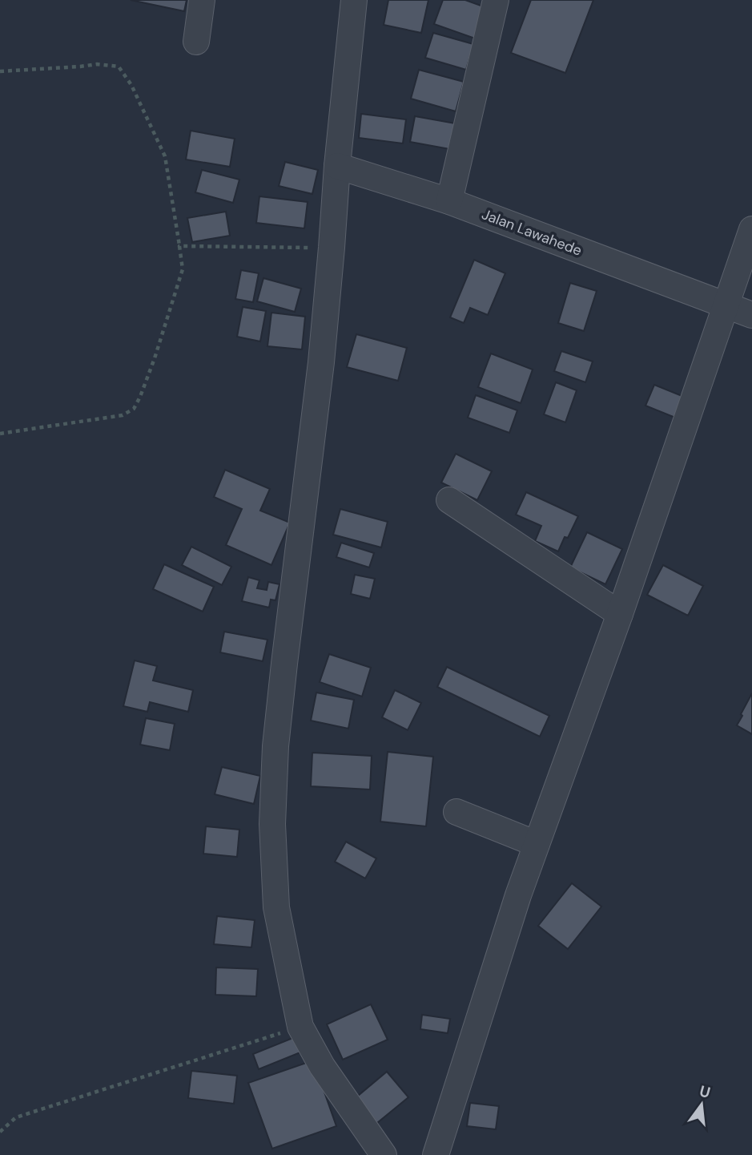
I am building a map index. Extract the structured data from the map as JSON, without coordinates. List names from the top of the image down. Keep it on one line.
{"streets":{"street":["Jalan Lawahede"]},"north":"top"}
